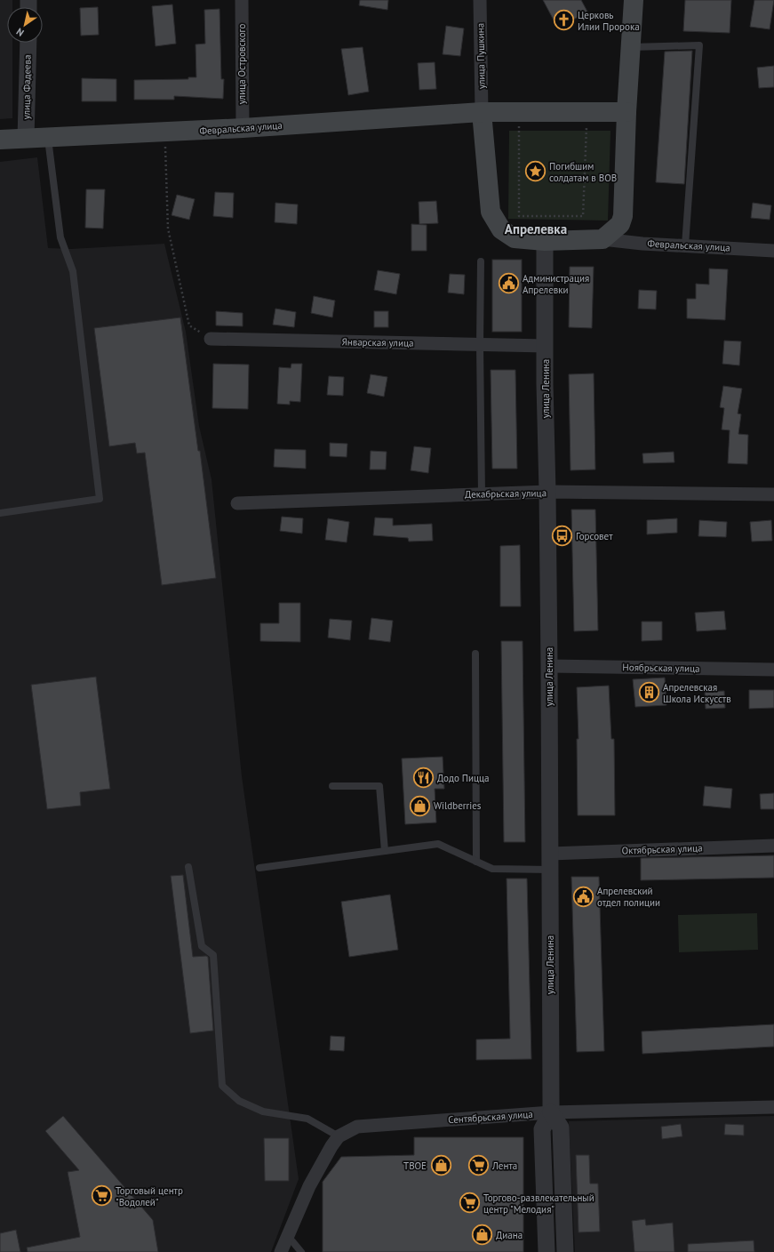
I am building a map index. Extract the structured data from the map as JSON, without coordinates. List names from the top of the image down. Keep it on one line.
{"streets":{"main road":["Февральская улица"],"street":["улица Пушкина","улица Островского","улица Фадеева","Январская улица","улица Ленина","Декабрьская улица","Ноябрьская улица","Октябрьская улица","Сентябрьская улица"]},"crossings":[["улица Пушкина","Февральская улица"],["улица Островского","Февральская улица"],["улица Фадеева","Февральская улица"],["Январская улица","улица Ленина"],["улица Ленина","Декабрьская улица"],["улица Ленина","Ноябрьская улица"],["улица Ленина","Октябрьская улица"],["улица Ленина","Сентябрьская улица"]],"districts":["Апрелевка"],"places":{"church":["Церковь Илии Пророка"],"place":["Погибшим солдатам в ВОВ"],"public building":["Администрация Апрелевки","Апрелевский отдел полиции"],"bus stop":["Горсовет"],"building":["Апрелевская Школа Искусств"],"restaurant":["Додо Пицца"],"shop":["Wildberries","ТВОЕ","Диана"],"supermarket":["Лента","Торговый центр \"Водолей\"","Торгово-развлекательный центр \"Мелодия\""]},"north":"bottom left"}
